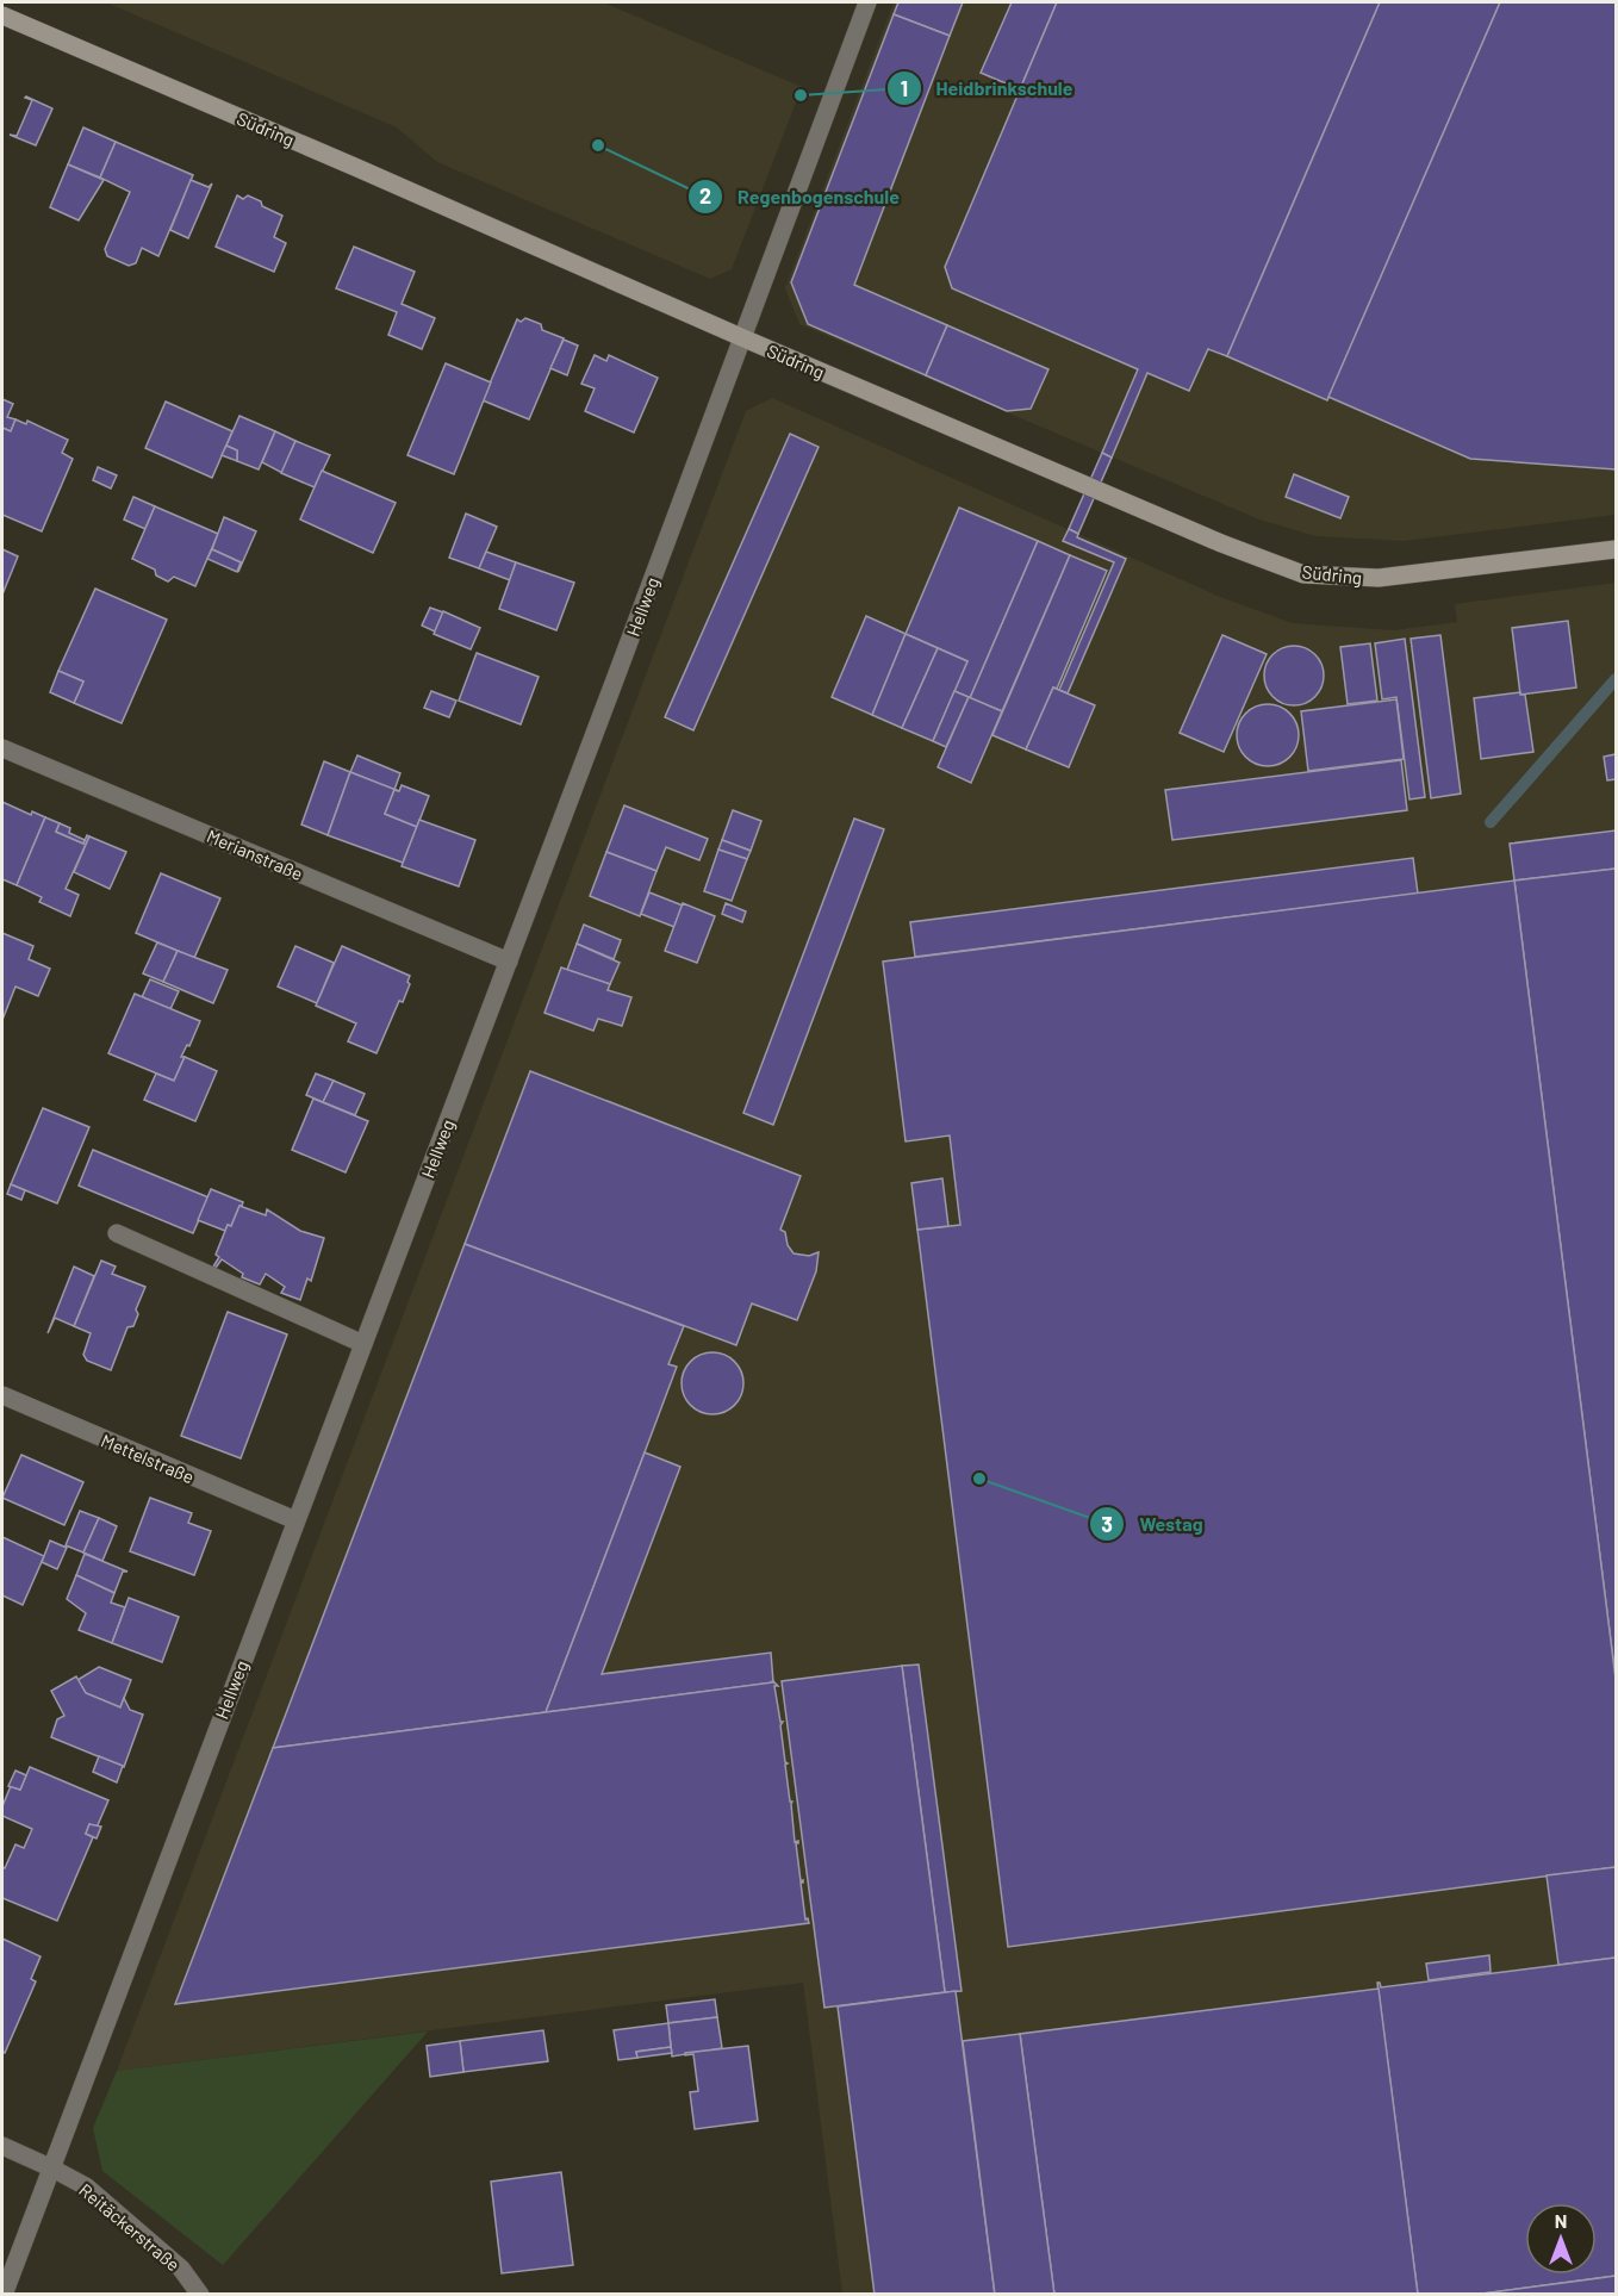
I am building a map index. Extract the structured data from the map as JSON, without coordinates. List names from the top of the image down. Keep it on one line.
{"streets":{"main road":["Südring"],"street":["Hellweg","Merianstraße","Mettelstraße","Reitäckerstraße"]},"crossings":[["Südring","Hellweg"],["Hellweg","Merianstraße"],["Hellweg","Mettelstraße"],["Hellweg","Reitäckerstraße"]],"places":["Heidbrinkschule","Regenbogenschule","Westag"],"north":"top"}
